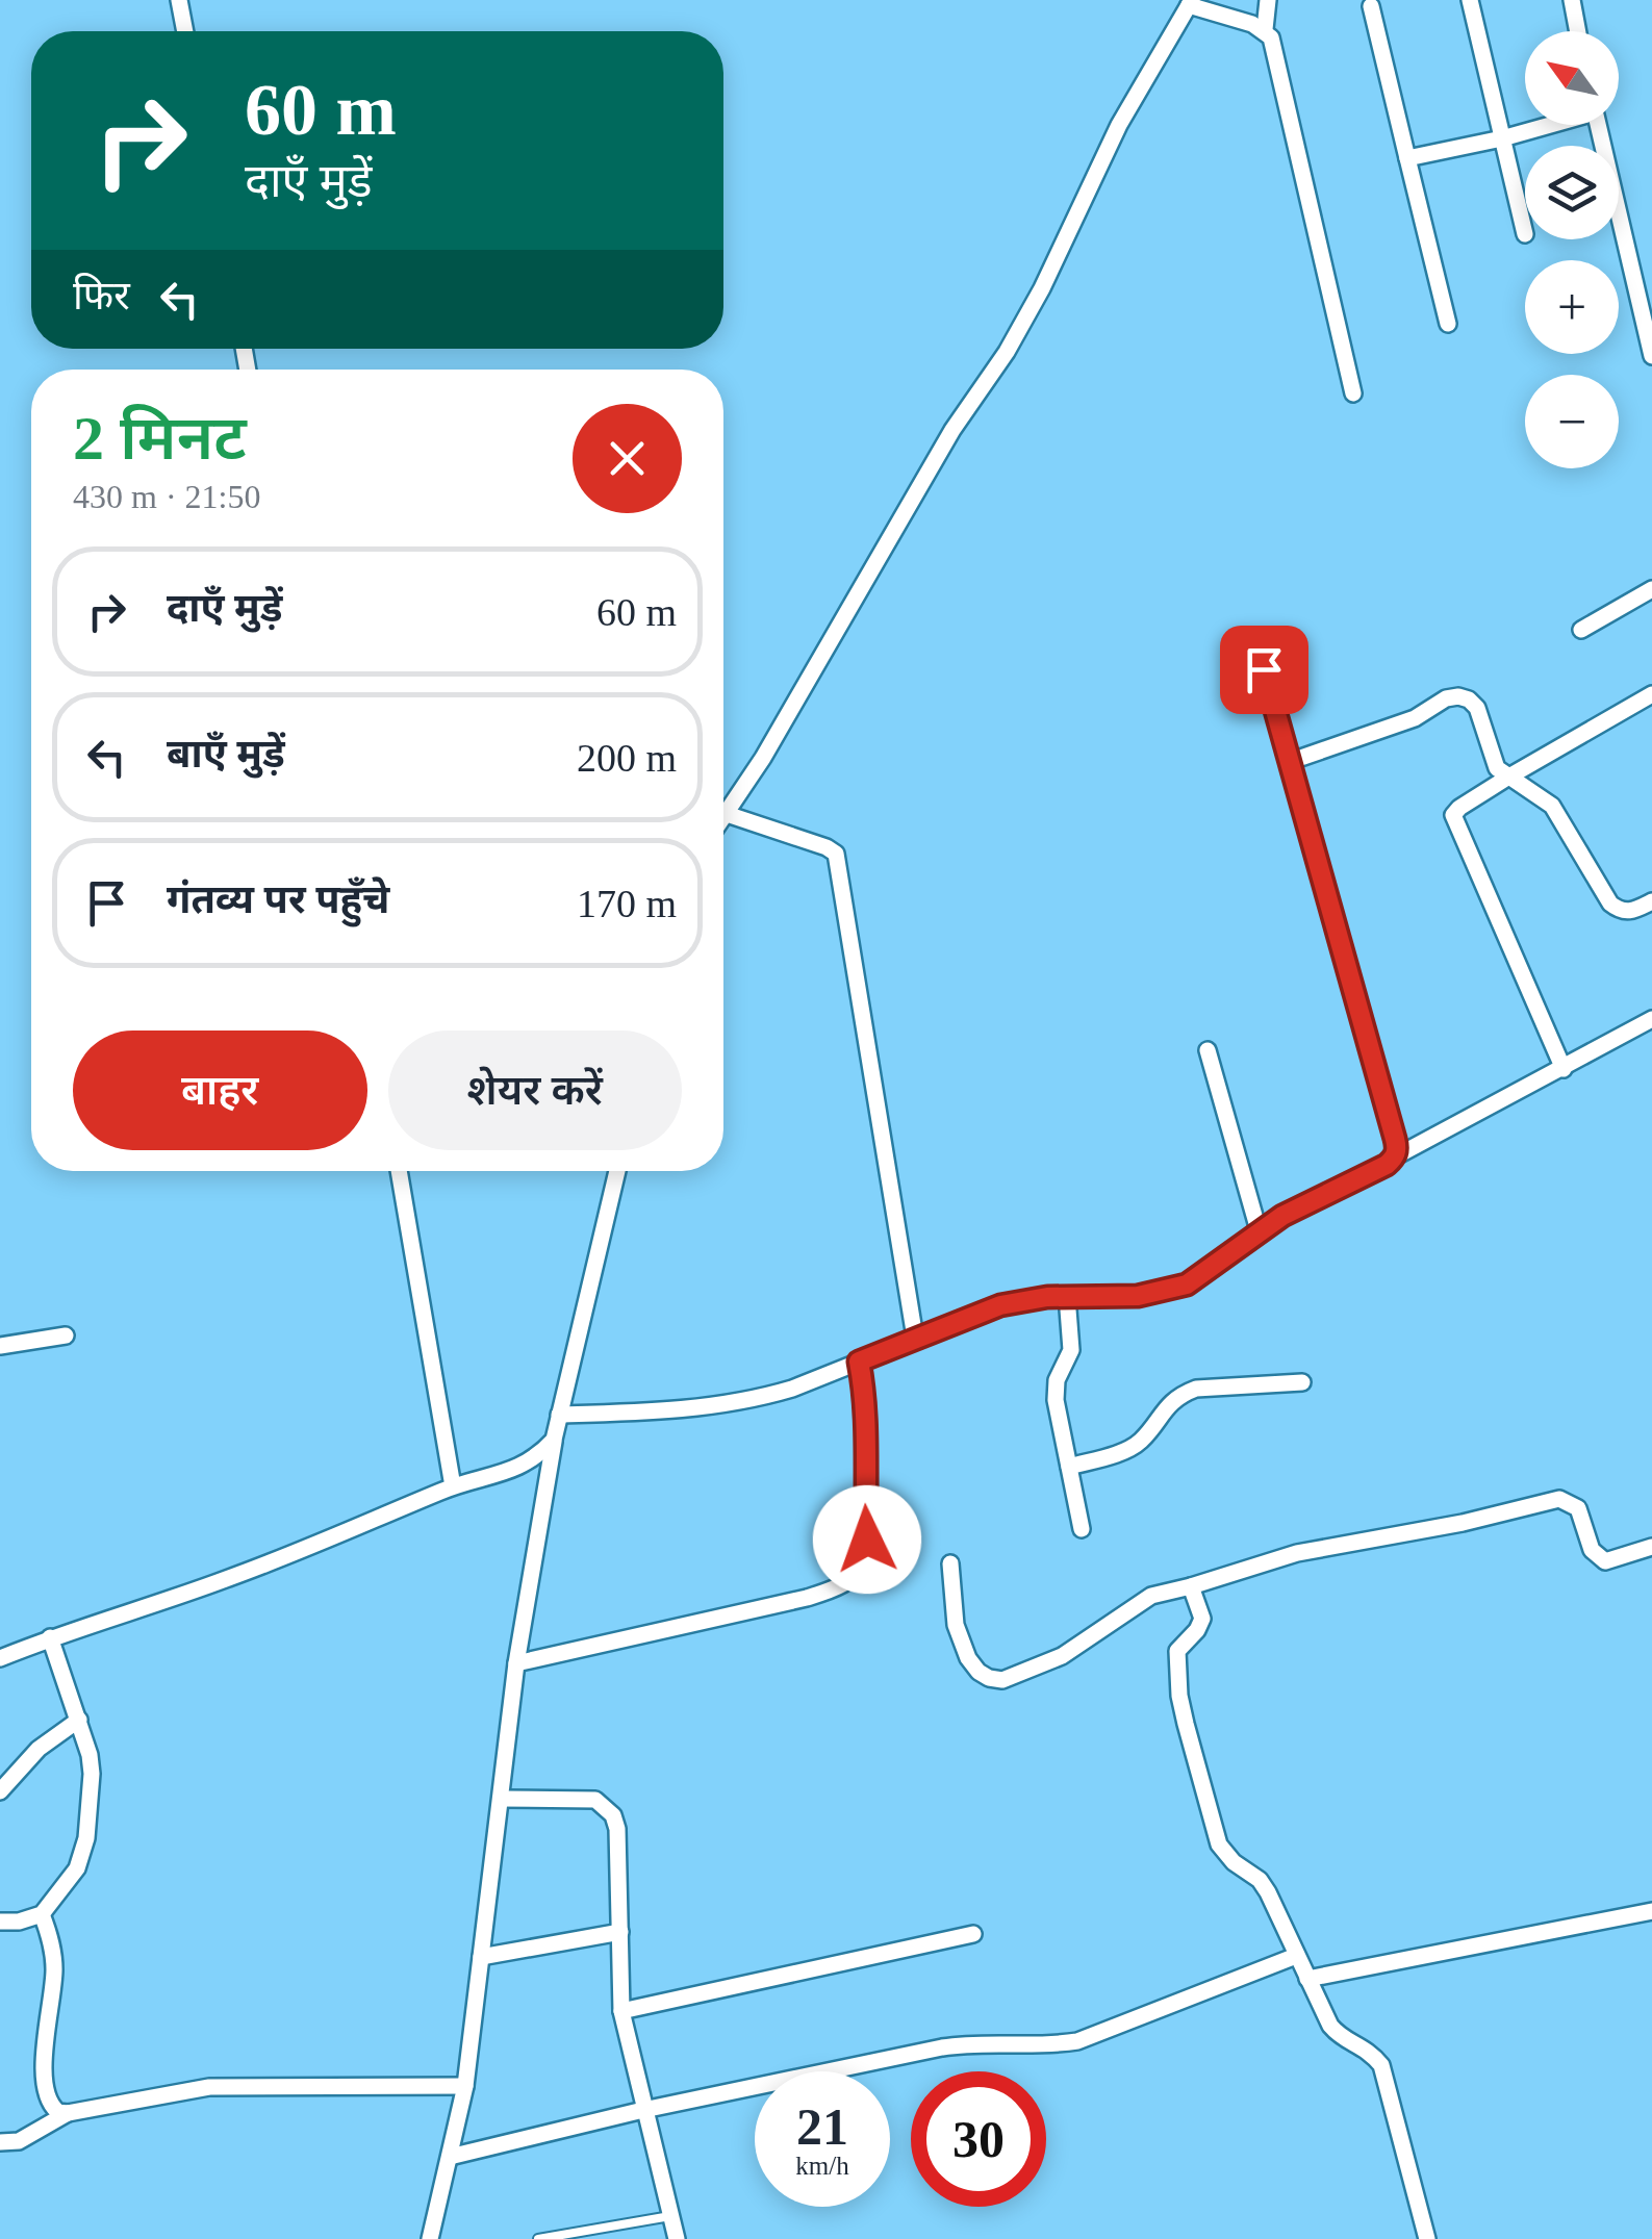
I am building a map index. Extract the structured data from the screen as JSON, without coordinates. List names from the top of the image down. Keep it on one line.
{"north":"top left","page":{"map_buttons":["+","−"],"turn":["60 m","दाएँ मुड़ें"],"then":"फिर","heading":["2 मिनट","430 m · 21:50"],"list":[{"name":"दाएँ मुड़ें","value":"60 m"},{"name":"बाएँ मुड़ें","value":"200 m"},{"name":"गंतव्य पर पहुँचे","value":"170 m"}],"buttons":["बाहर","शेयर करें"],"speed":"21 km/h","limit":"30"}}
